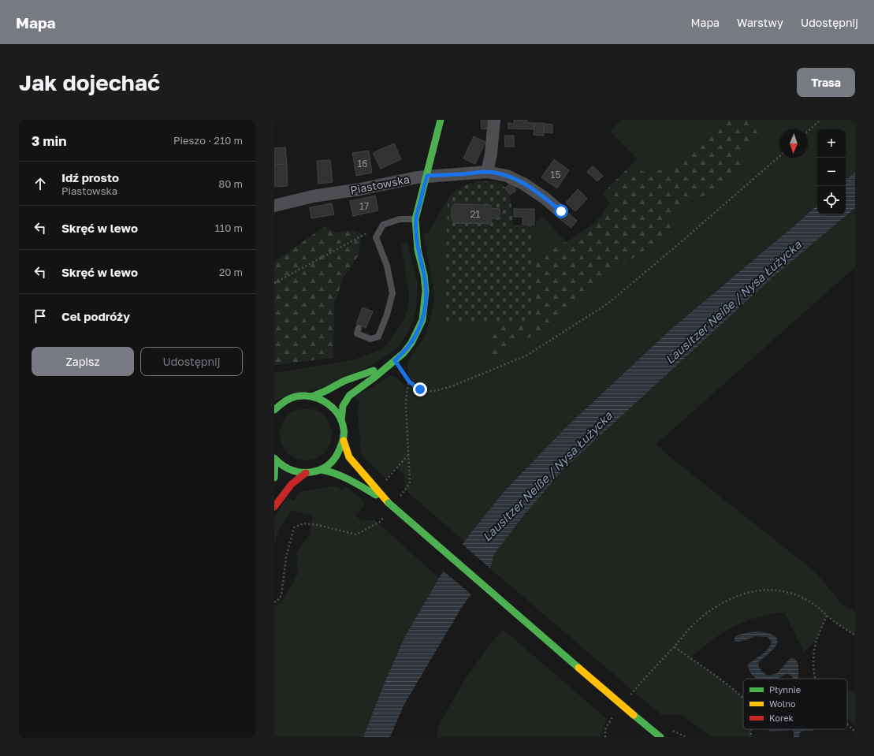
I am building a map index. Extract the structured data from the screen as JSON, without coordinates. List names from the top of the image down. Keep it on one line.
{"streets":{"street":["Piastowska"]},"water":["Lausitzer Neiße / Nysa Łużycka"],"house_numbers":["16","15","17","21"],"legend":["Płynnie","Wolno","Korek"],"north":"bottom","page":{"header":"Mapa","nav":["Mapa","Warstwy","Udostępnij"],"buttons":["Trasa",["Zapisz","Udostępnij"]],"title":"Jak dojechać","heading":["3 min","Pieszo · 210 m"],"map_buttons":["+","−"],"list":[["Idź prosto","Piastowska","80 m"],["Skręć w lewo","110 m"],["Skręć w lewo","20 m"],"Cel podróży"]}}
